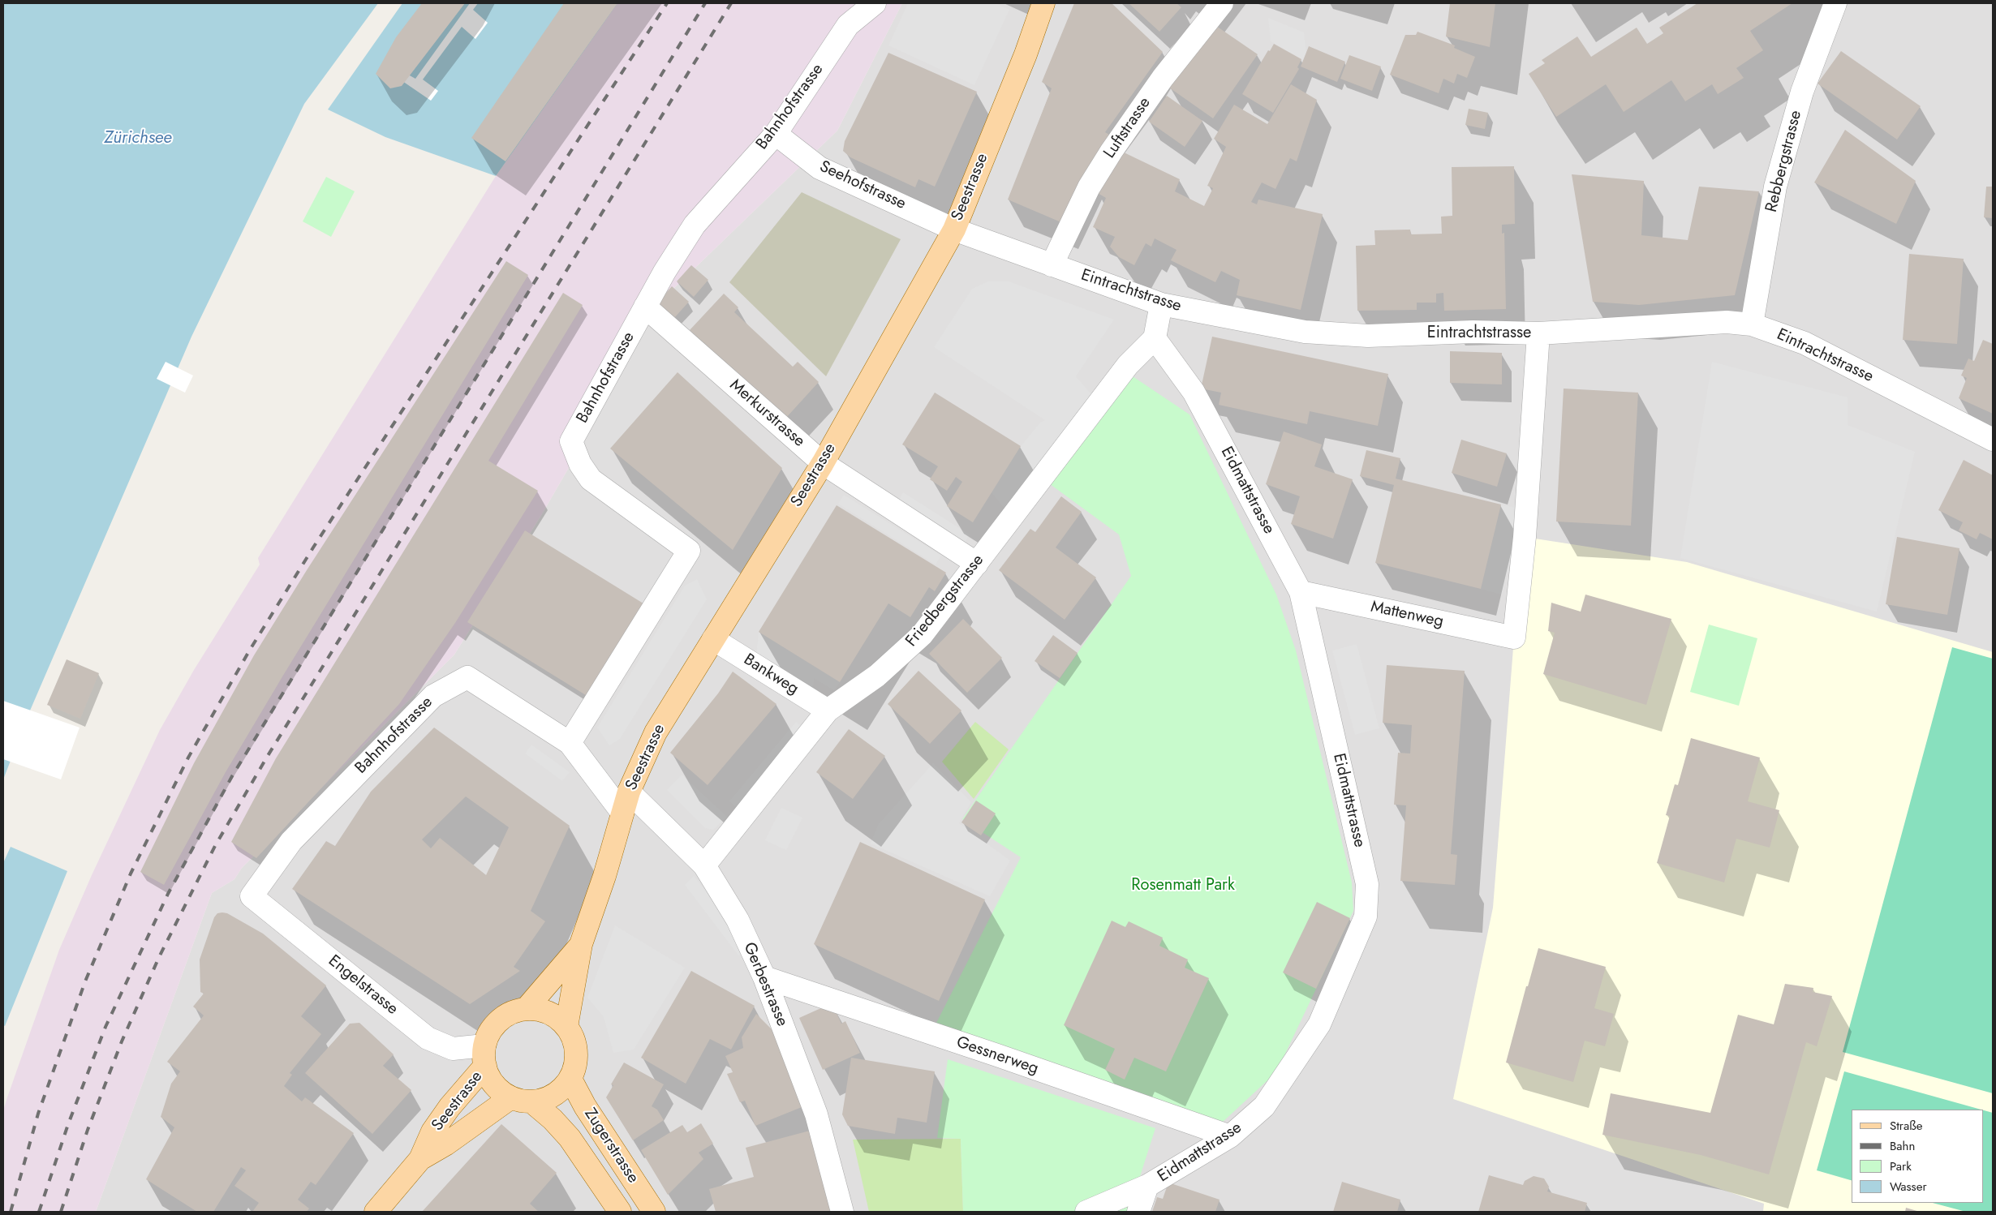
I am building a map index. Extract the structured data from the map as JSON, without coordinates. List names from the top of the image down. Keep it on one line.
{"streets":{"main road":["Seestrasse","Zugerstrasse"],"street":["Bahnhofstrasse","Luftstrasse","Rebbergstrasse","Seehofstrasse","Eintrachtstrasse","Merkurstrasse","Eidmattstrasse","Friedbergstrasse","Mattenweg","Bankweg","Gerbestrasse","Engelstrasse","Gessnerweg"]},"crossings":[["Bahnhofstrasse","Seehofstrasse"],["Bahnhofstrasse","Seestrasse"],["Bahnhofstrasse","Merkurstrasse"],["Bahnhofstrasse","Engelstrasse"],["Luftstrasse","Eintrachtstrasse"],["Rebbergstrasse","Eintrachtstrasse"],["Seehofstrasse","Seestrasse"],["Seehofstrasse","Eintrachtstrasse"],["Seestrasse","Eintrachtstrasse"],["Seestrasse","Merkurstrasse"],["Seestrasse","Bankweg"],["Seestrasse","Gerbestrasse"],["Seestrasse","Engelstrasse"],["Seestrasse","Zugerstrasse"],["Eintrachtstrasse","Mattenweg"],["Merkurstrasse","Friedbergstrasse"],["Eidmattstrasse","Friedbergstrasse"],["Eidmattstrasse","Mattenweg"],["Eidmattstrasse","Gessnerweg"],["Friedbergstrasse","Bankweg"],["Friedbergstrasse","Gerbestrasse"],["Gerbestrasse","Gessnerweg"],["Engelstrasse","Zugerstrasse"]],"water":["Zürichsee"],"parks":["Rosenmatt Park"],"legend":["Straße","Bahn","Park","Wasser"]}
